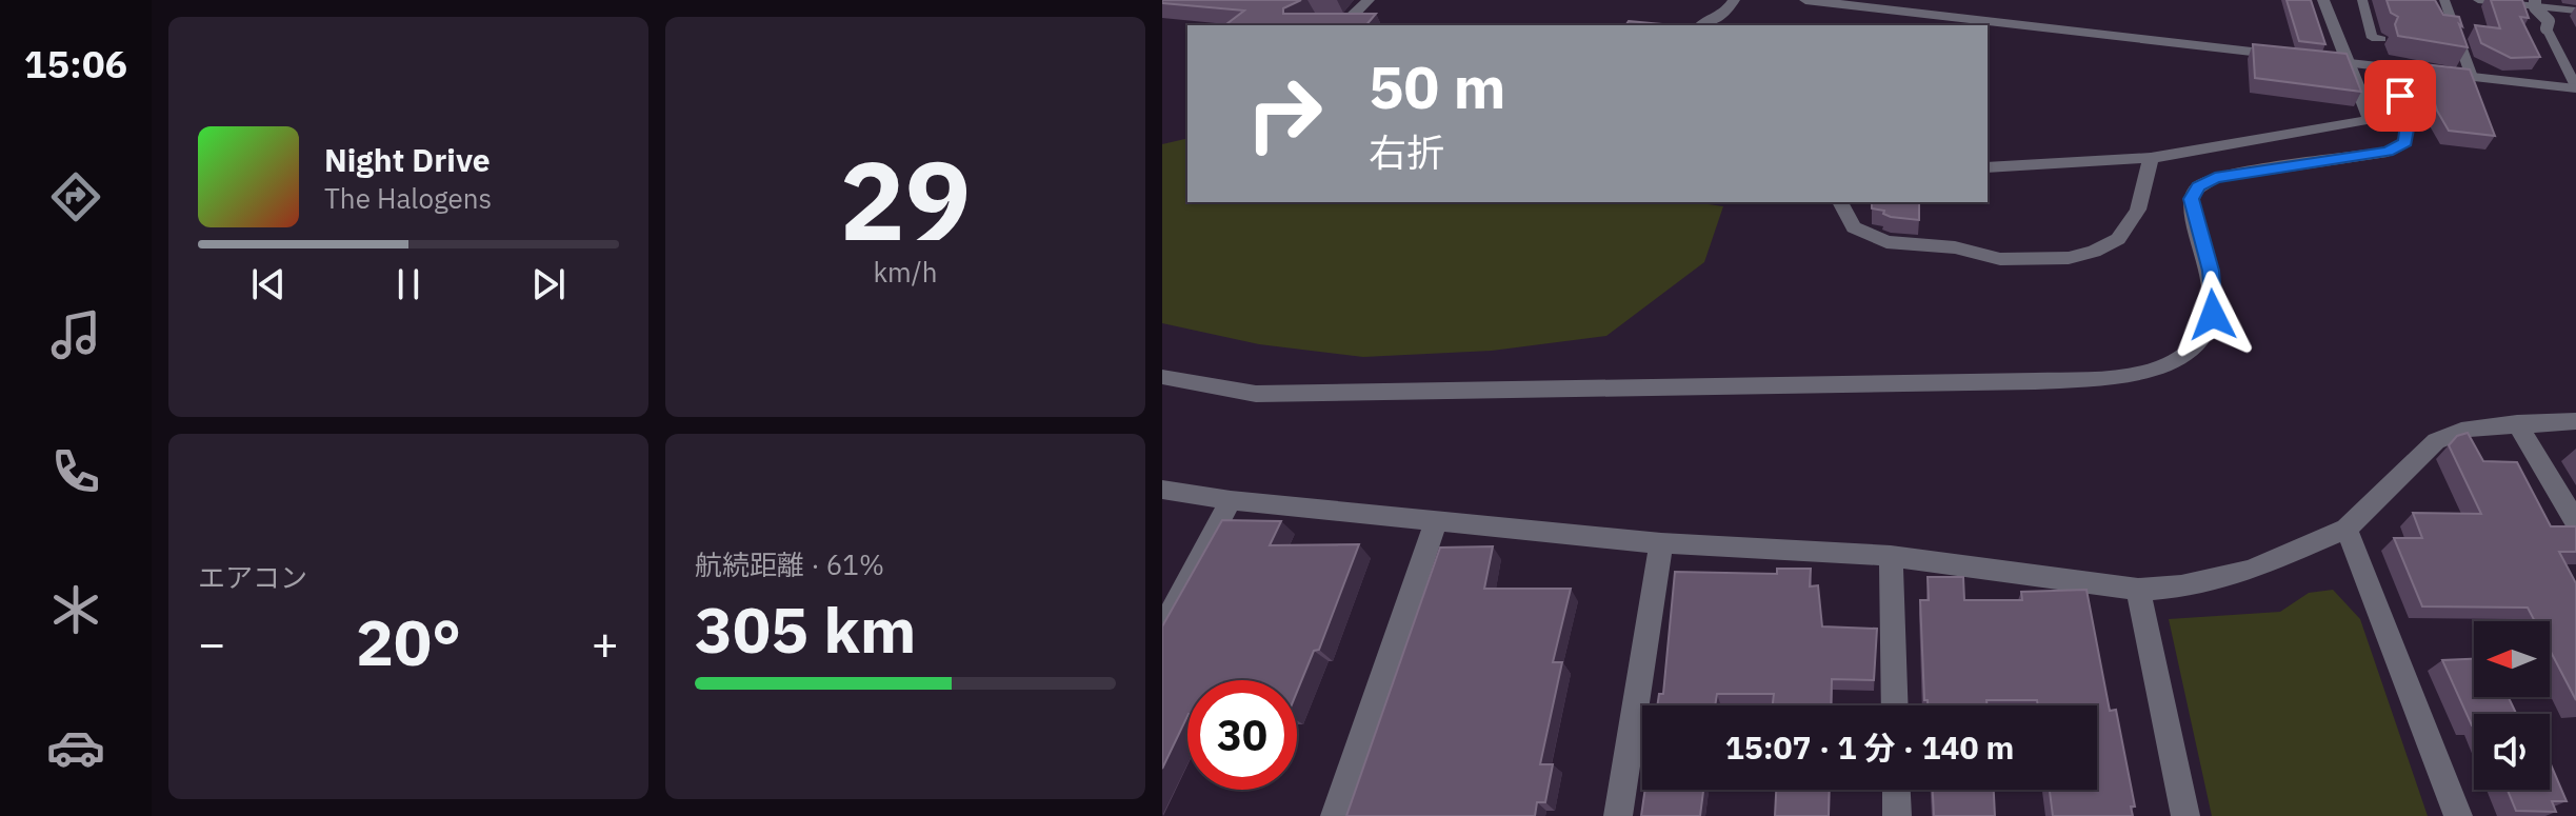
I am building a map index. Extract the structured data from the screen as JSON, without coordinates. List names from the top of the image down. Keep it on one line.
{"north":"left","page":{"tabs":"15:06","tile":[["29","km/h"],"エアコン",["航続距離 · 61%","305 km"]],"turn":["50 m","右折"],"song":["Night Drive","The Halogens"],"heat":["−","20°","+"],"limit":"30","trip":"15:07 · 1 分 · 140 m"}}
